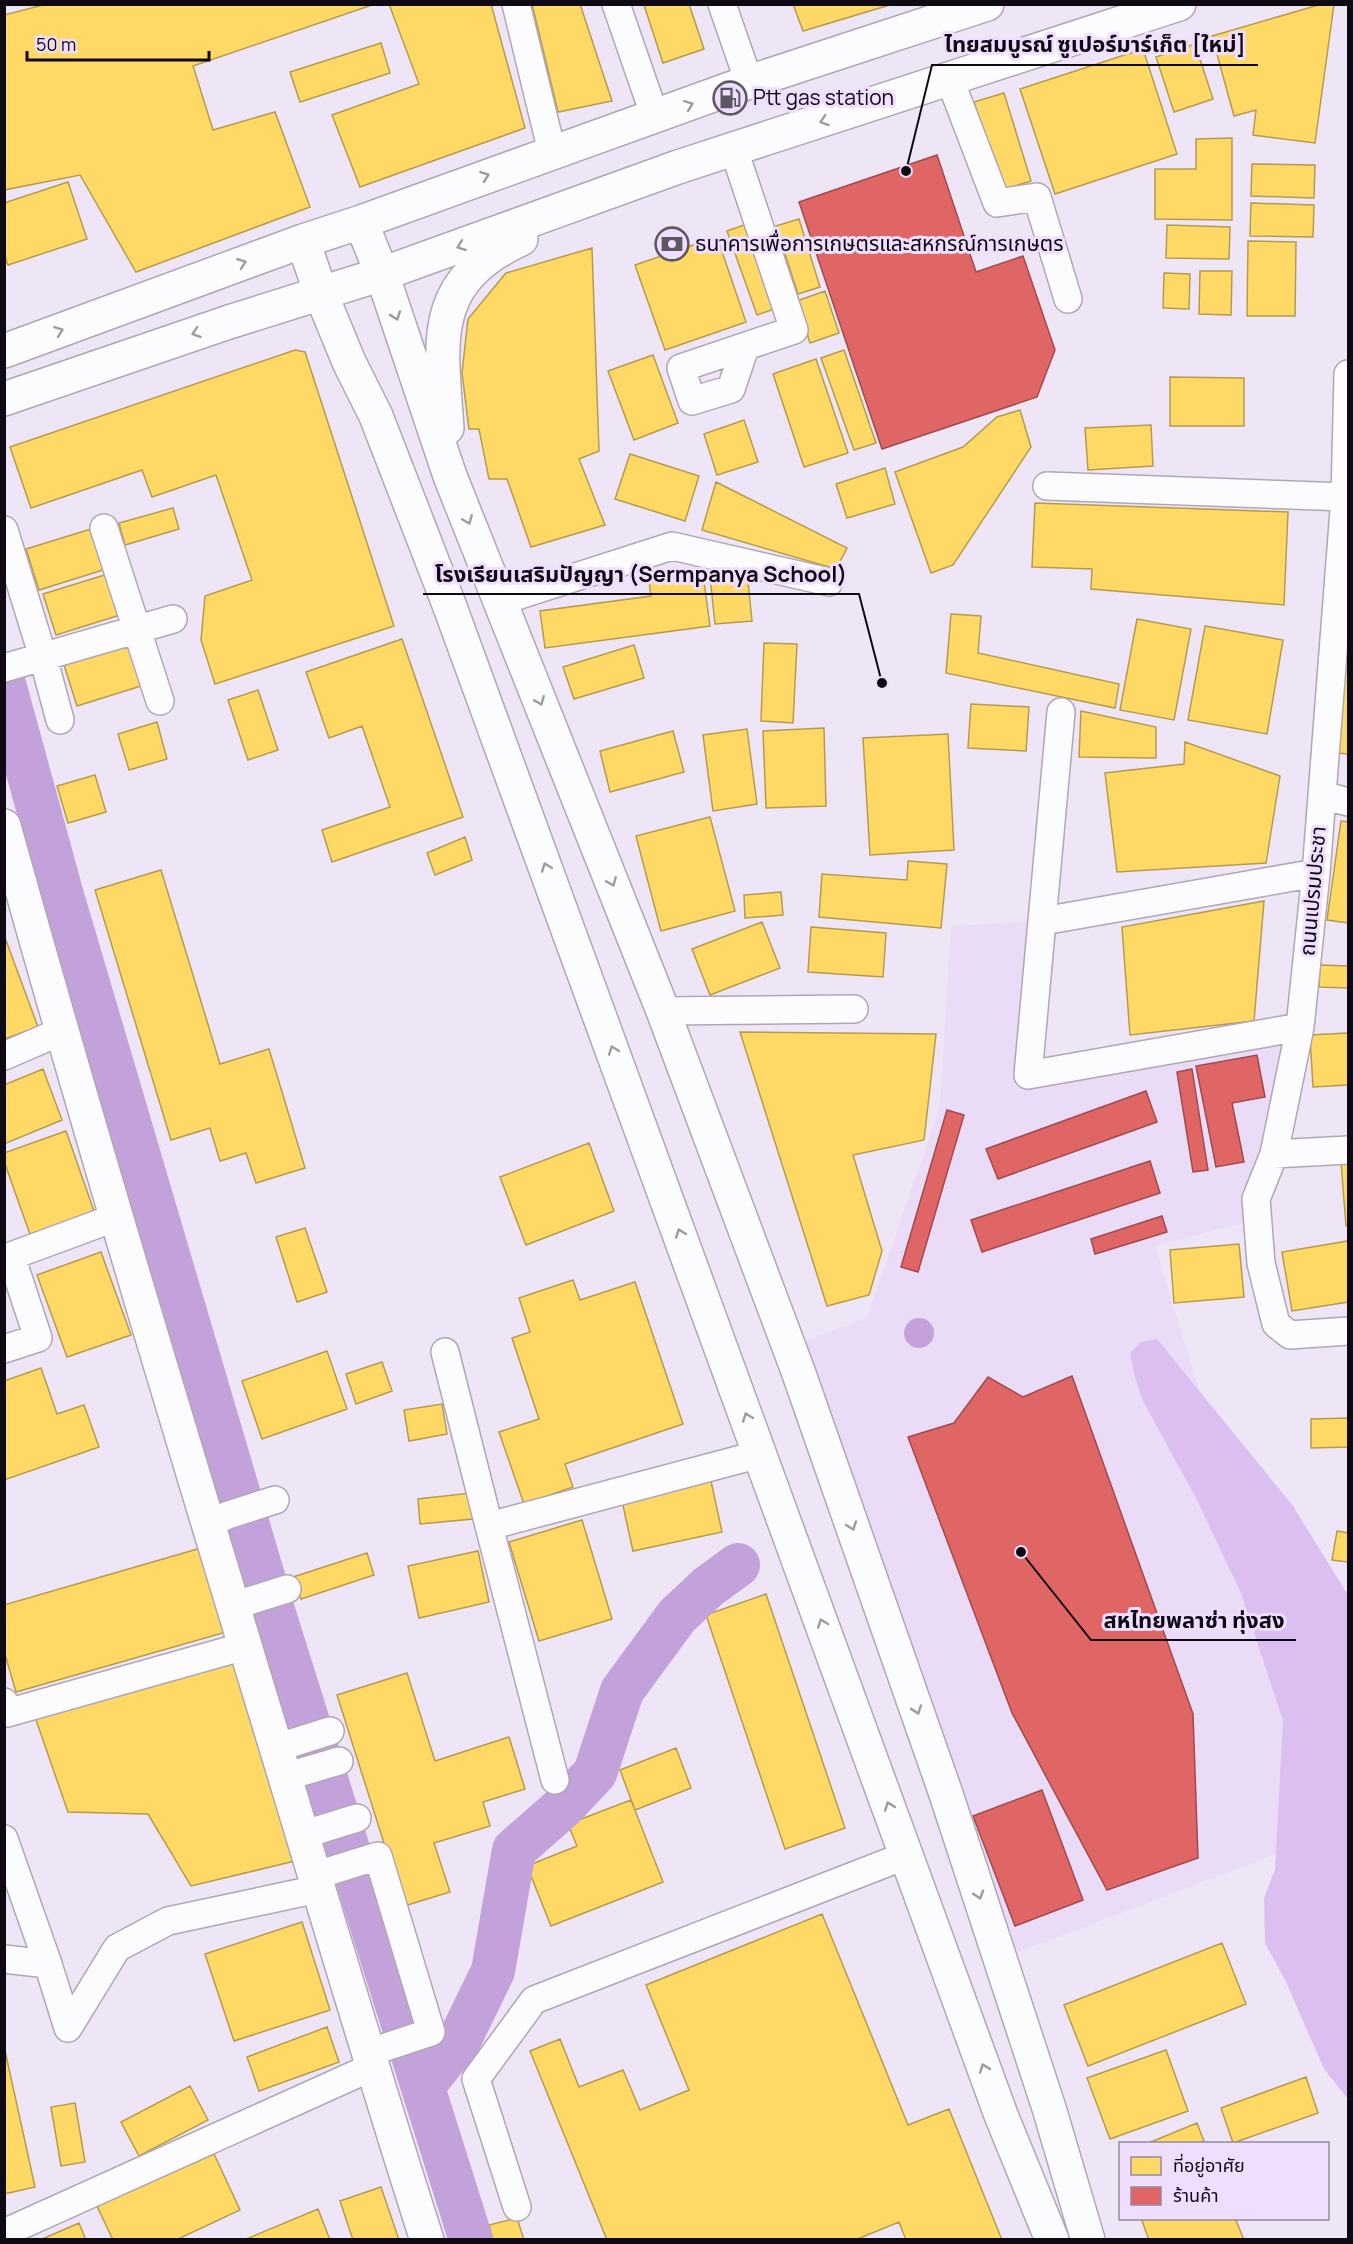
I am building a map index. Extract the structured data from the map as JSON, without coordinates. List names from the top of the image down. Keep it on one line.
{"streets":{"street":["ถนนเปรมประชา"]},"places":{"fuel station":["Ptt gas station"],"other":["ไทยสมบูรณ์ ซูเปอร์มาร์เก็ต [ใหม่]","โรงเรียนเสริมปัญญา (Sermpanya School)","สหไทยพลาซ่า ทุ่งสง"],"bank":["ธนาคารเพื่อการเกษตรและสหกรณ์การเกษตร"]},"legend":["ที่อยู่อาศัย","ร้านค้า"],"scale_bar":"50 m"}
